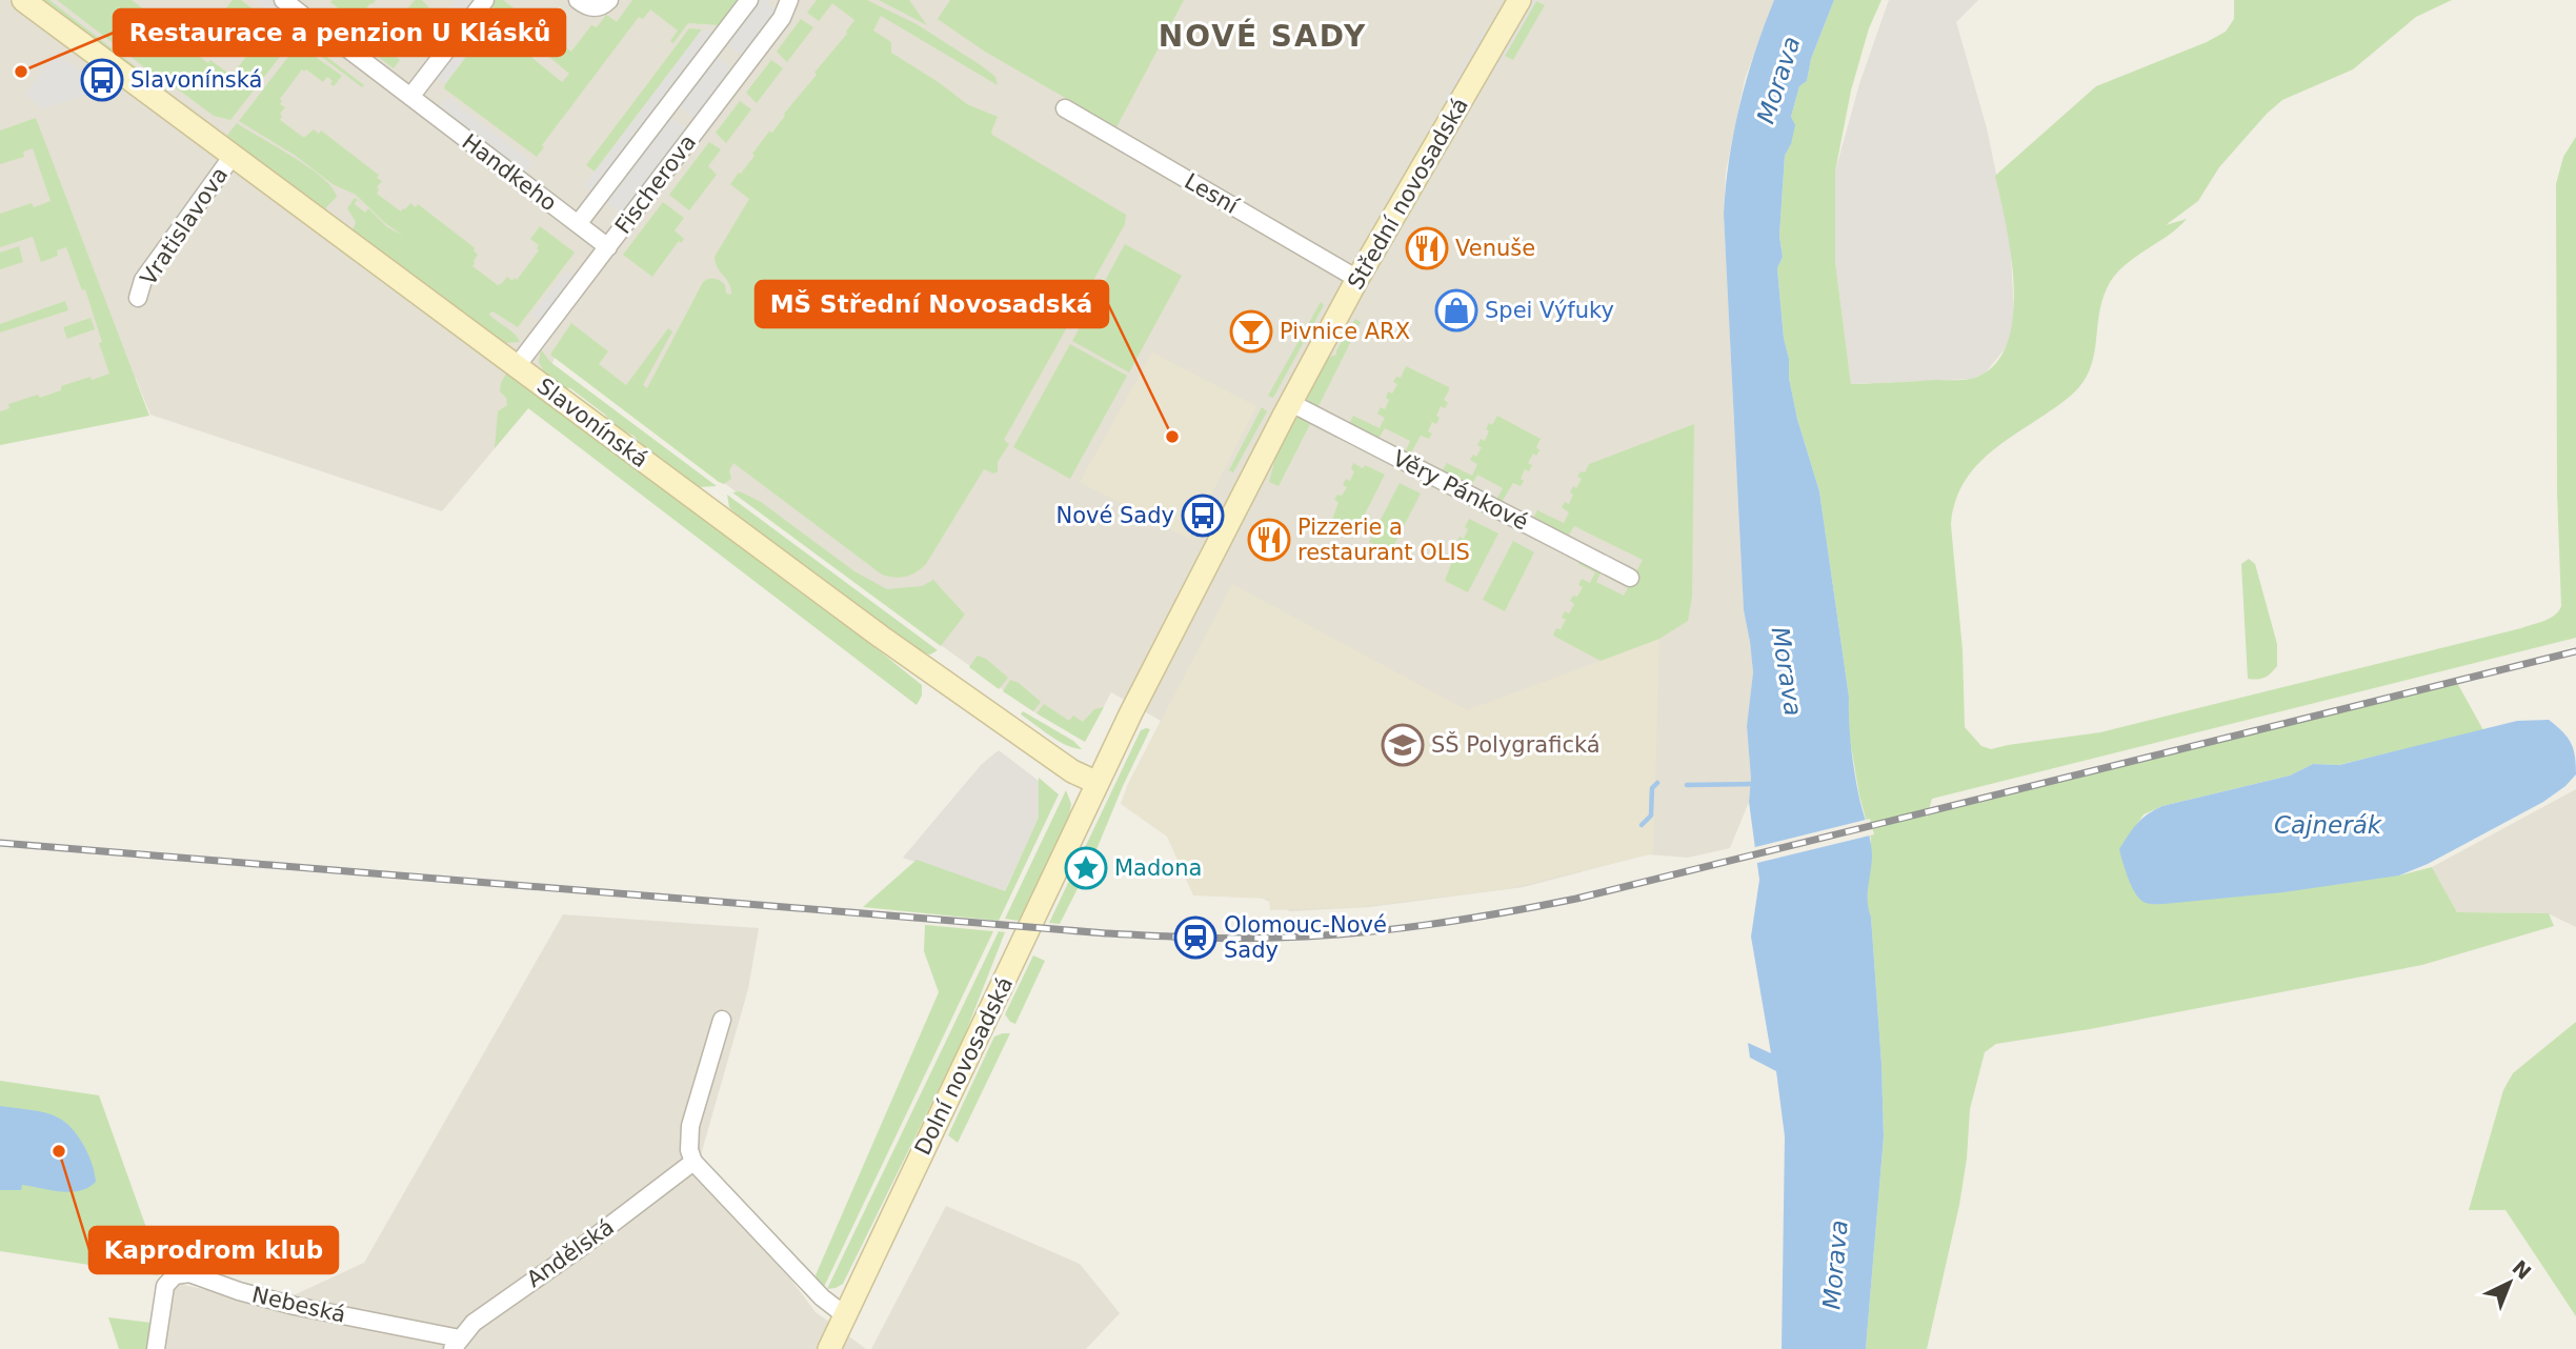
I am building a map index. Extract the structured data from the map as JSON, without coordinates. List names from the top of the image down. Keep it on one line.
{"streets":{"main road":["Střední novosadská","Slavonínská","Dolní novosadská"],"street":["Handkeho","Fischerova","Lesní","Vratislavova","Věry Pánkové","Andělská","Nebeská"]},"crossings":[["Handkeho","Fischerova"],["Fischerova","Slavonínská"],["Lesní","Střední novosadská"],["Střední novosadská","Slavonínská"],["Střední novosadská","Věry Pánkové"],["Střední novosadská","Dolní novosadská"],["Vratislavova","Slavonínská"],["Slavonínská","Dolní novosadská"],["Andělská","Nebeská"]],"districts":["NOVÉ SADY"],"water":["Morava","Cajnerák"],"places":{"other":["Restaurace a penzion U Klásků","MŠ Střední Novosadská","Kaprodrom klub"],"bus stop":["Slavonínská","Nové Sady"],"restaurant":["Venuše","Pizzerie a restaurant OLIS"],"shop":["Spei Výfuky"],"bar":["Pivnice ARX"],"school or university":["SŠ Polygrafická"],"place":["Madona"],"station":["Olomouc-Nové Sady"]},"north":"top right"}
